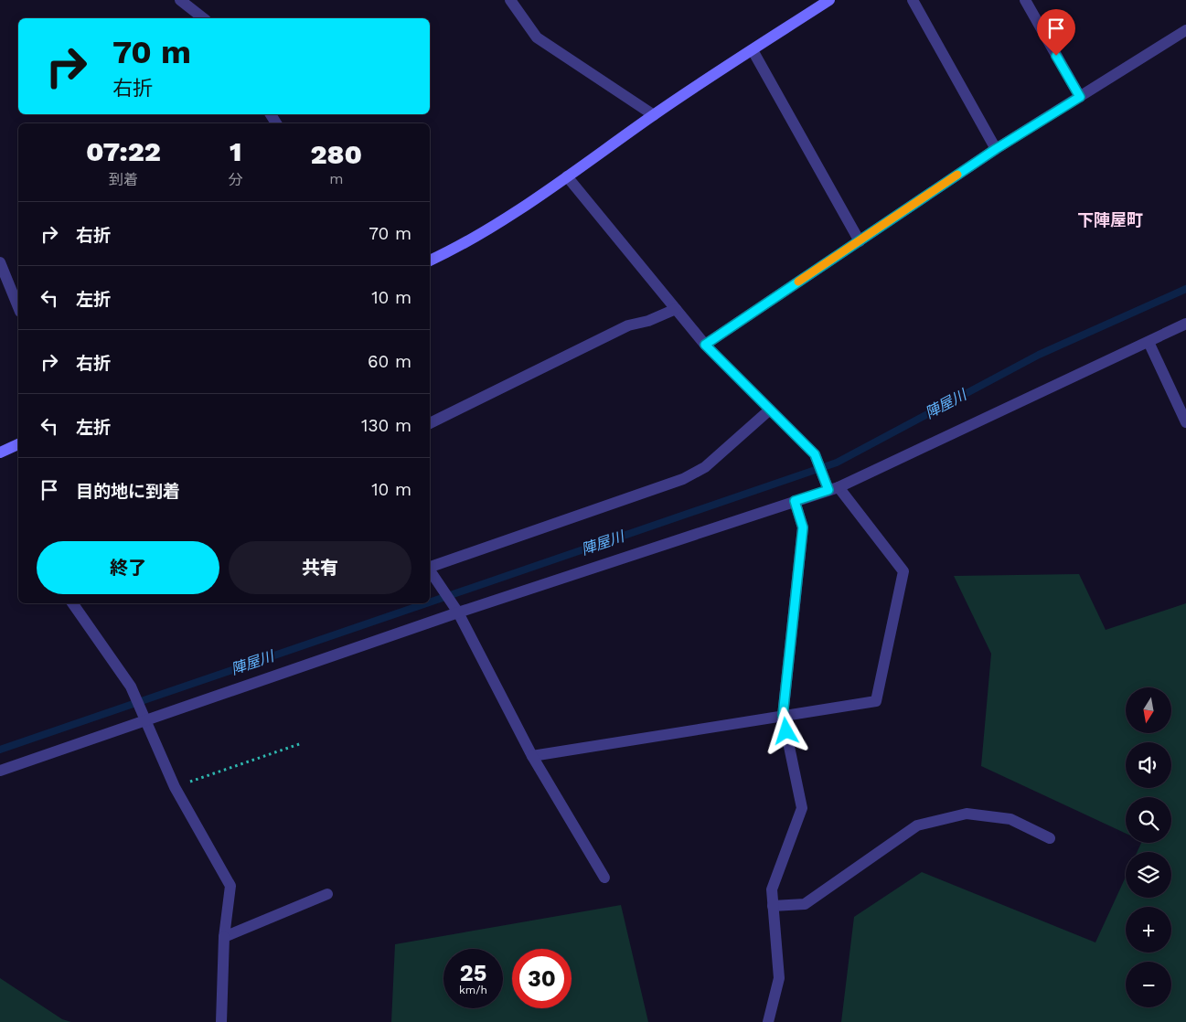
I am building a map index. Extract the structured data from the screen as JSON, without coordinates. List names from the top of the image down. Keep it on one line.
{"districts":["下陣屋町"],"water":["陣屋川"],"north":"bottom","page":{"turn":["70 m","右折"],"eta":["07:22","到着","1","分","280","m"],"list":[{"name":"右折","value":"70 m"},{"name":"左折","value":"10 m"},{"name":"右折","value":"60 m"},{"name":"左折","value":"130 m"},{"name":"目的地に到着","value":"10 m"}],"buttons":["終了","共有"],"map_buttons":["+","−"],"speed":"25 km/h","limit":"30"}}
